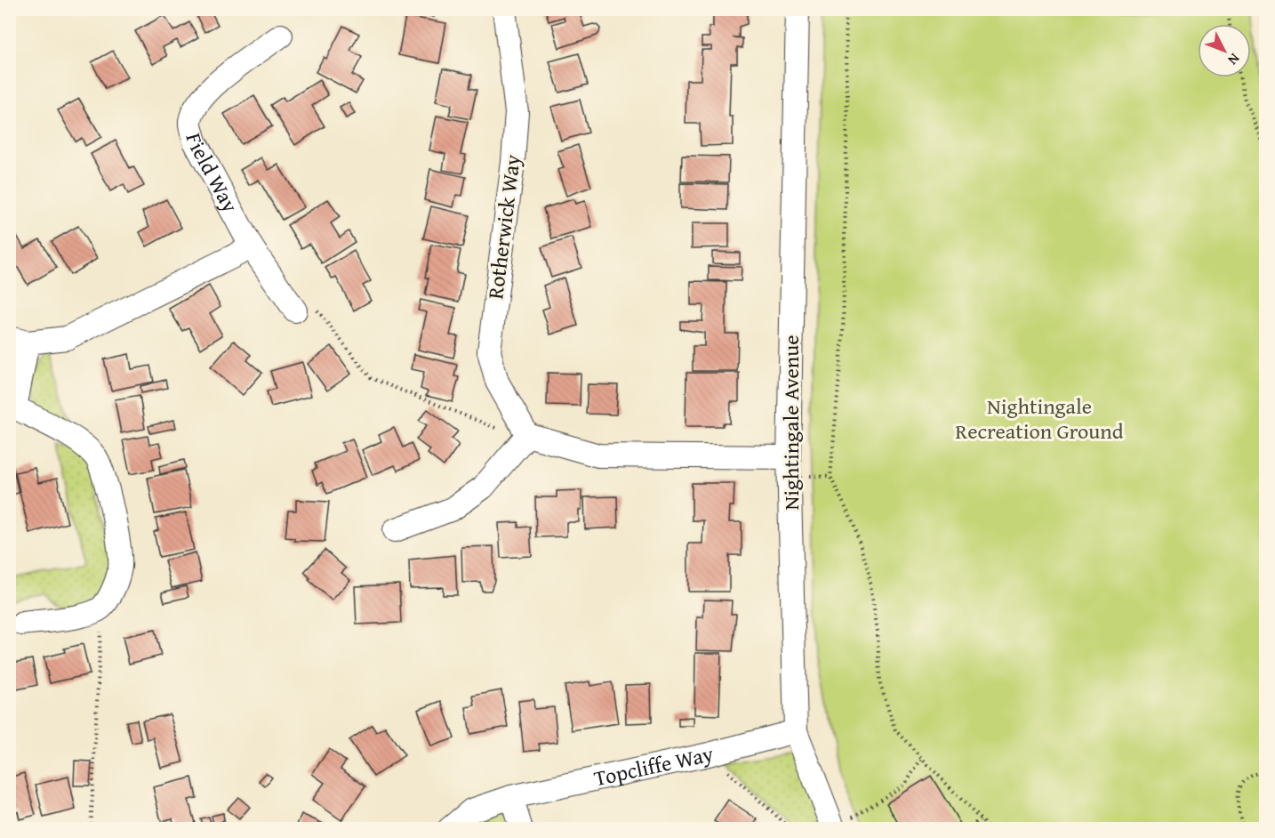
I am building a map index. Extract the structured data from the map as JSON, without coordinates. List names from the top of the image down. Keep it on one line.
{"streets":{"street":["Field Way","Rotherwick Way","Nightingale Avenue","Topcliffe Way"]},"crossings":[["Nightingale Avenue","Topcliffe Way"]],"parks":["Nightingale Recreation Ground"],"north":"bottom right"}
